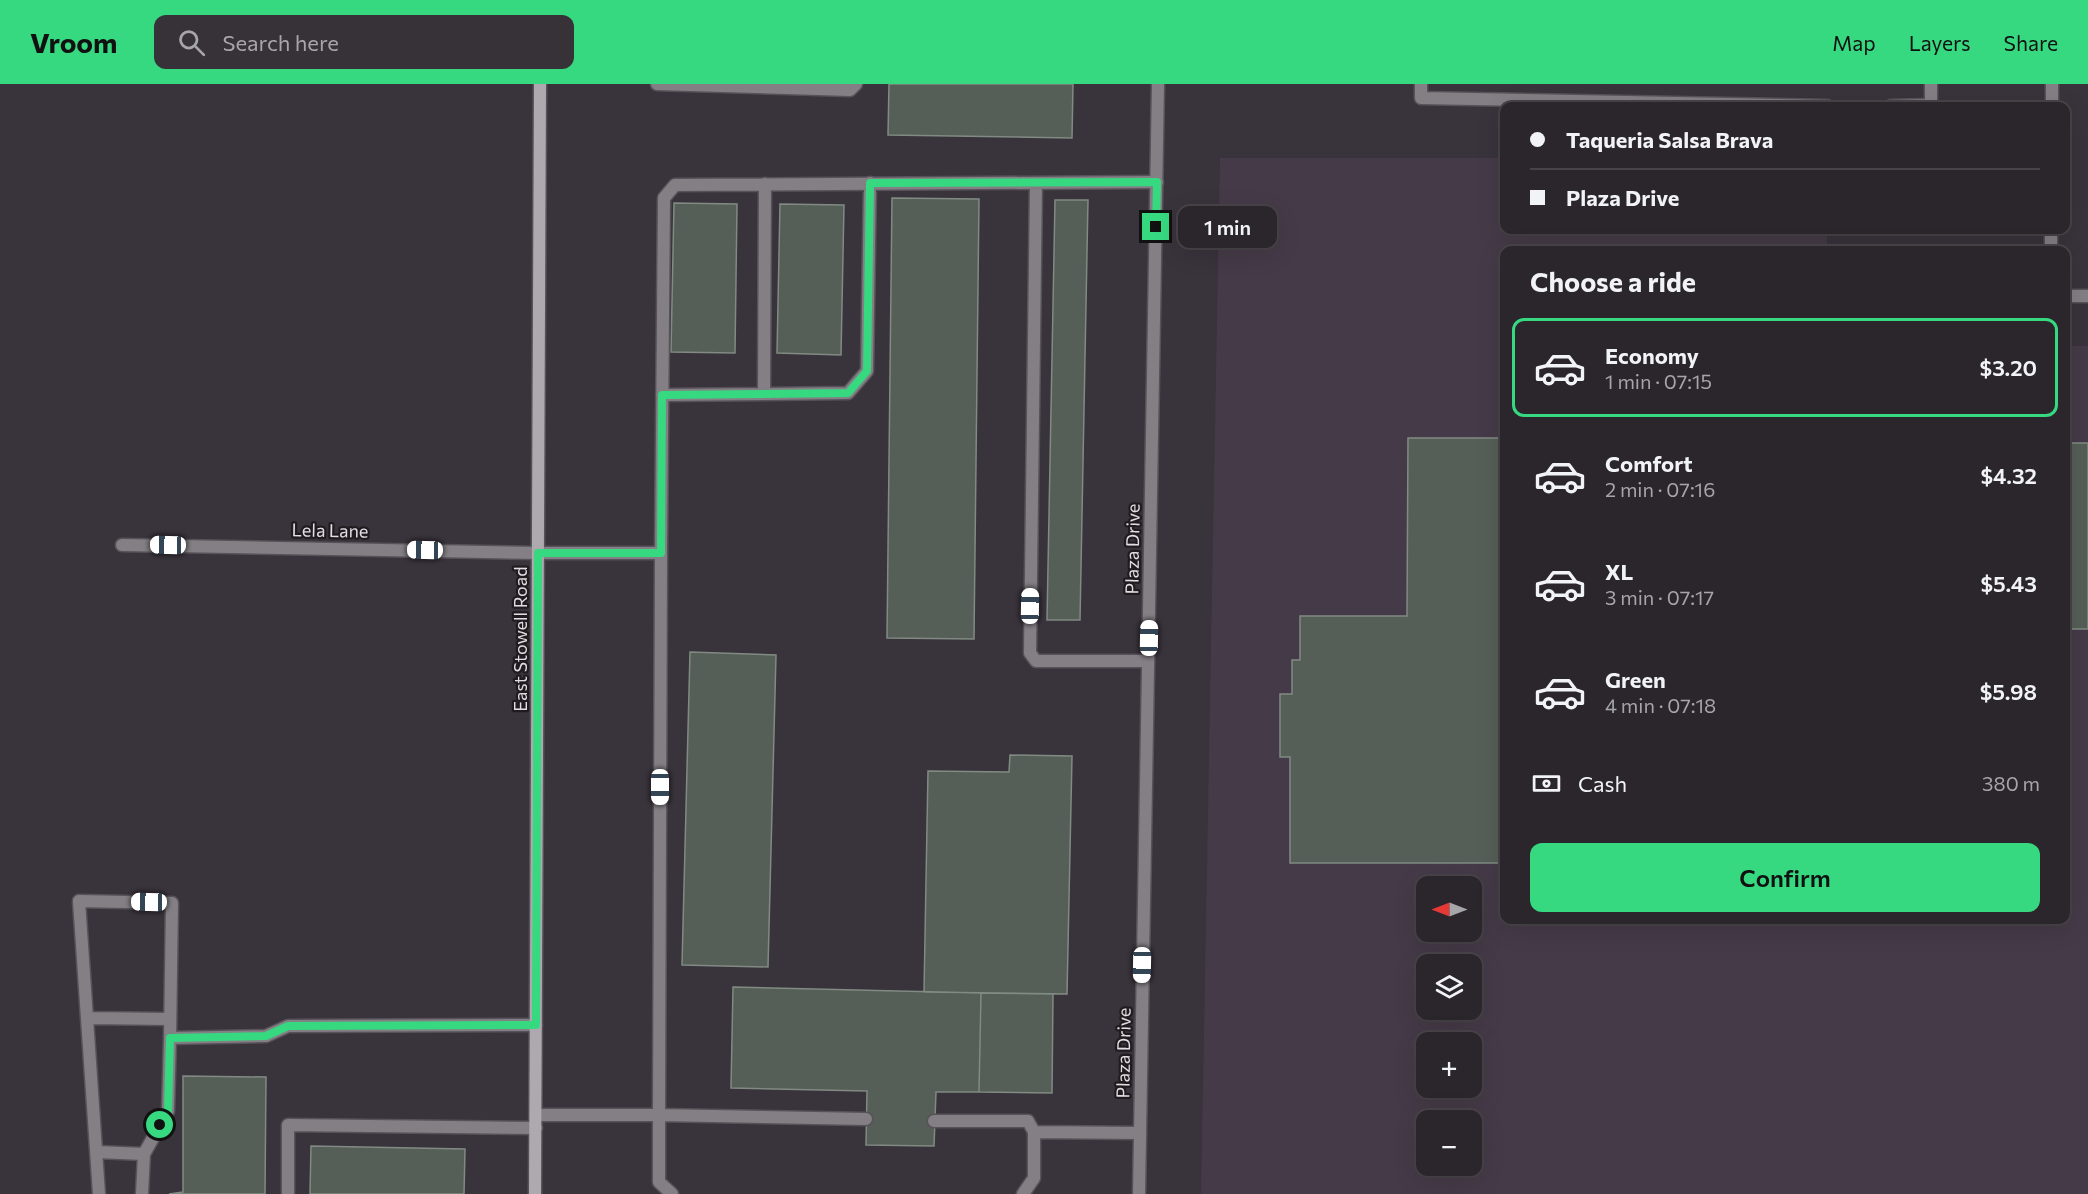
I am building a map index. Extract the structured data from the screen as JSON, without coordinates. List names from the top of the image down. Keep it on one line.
{"streets":{"main road":["East Stowell Road"],"street":["Lela Lane","Plaza Drive"]},"crossings":[["Lela Lane","East Stowell Road"]],"north":"left","page":{"header":"Vroom","search":"Search here","nav":["Map","Layers","Share"],"banner":["Taqueria Salsa Brava","Plaza Drive"],"bubble":"1 min","heading":"Choose a ride","list":[{"name":"Economy","note":"1 min · 07:15","value":"$3.20"},{"name":"Comfort","note":"2 min · 07:16","value":"$4.32"},{"name":"XL","note":"3 min · 07:17","value":"$5.43"},{"name":"Green","note":"4 min · 07:18","value":"$5.98"}],"pay":["Cash","380 m"],"buttons":"Confirm","map_buttons":["+","−"]}}
